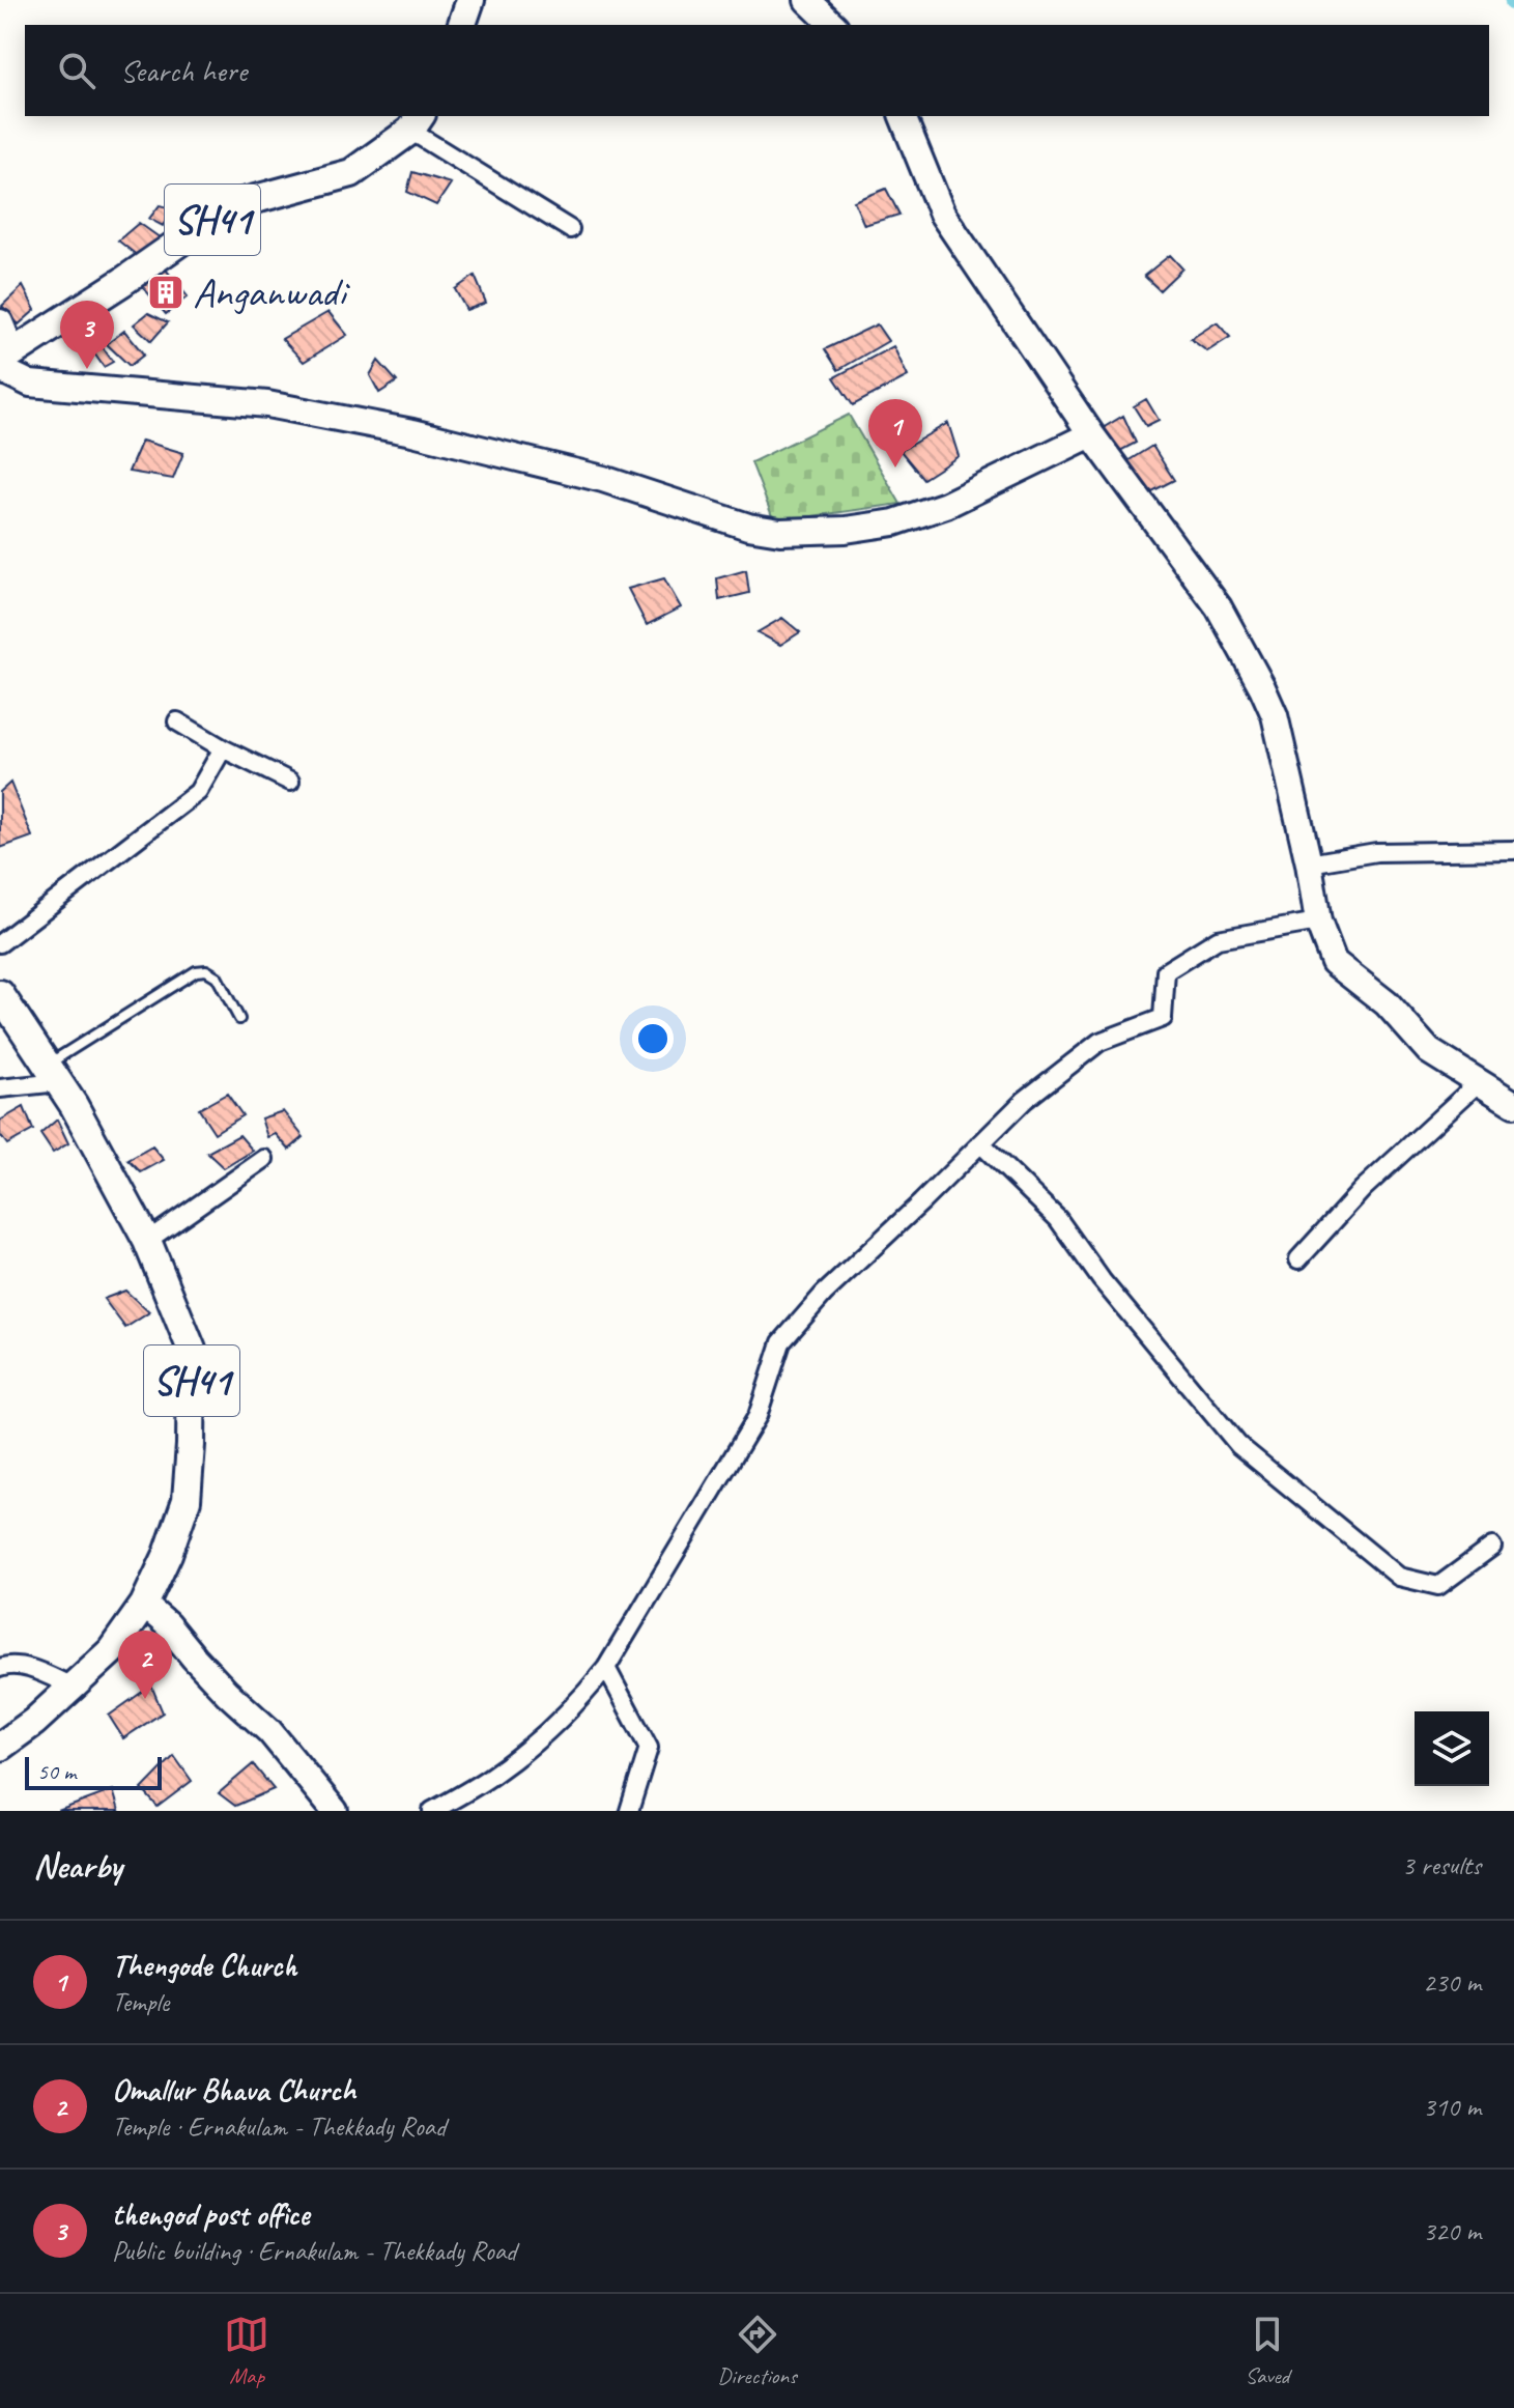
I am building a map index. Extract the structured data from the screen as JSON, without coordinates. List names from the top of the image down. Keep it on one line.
{"streets":{"main road":["SH41"]},"places":{"building":["Anganwadi"]},"scale_bar":"50 m","page":{"search":"Search here","pins":["3","1","2"],"scale":"50 m","heading":["Nearby","3 results"],"list":[{"mark":"1","name":"Thengode Church","note":"Temple","value":"230 m"},{"mark":"2","name":"Omallur Bhava Church","note":"Temple · Ernakulam - Thekkady Road","value":"310 m"},{"mark":"3","name":"thengod post office","note":"Public building · Ernakulam - Thekkady Road","value":"320 m"}],"nav":["Map","Directions","Saved"]}}
